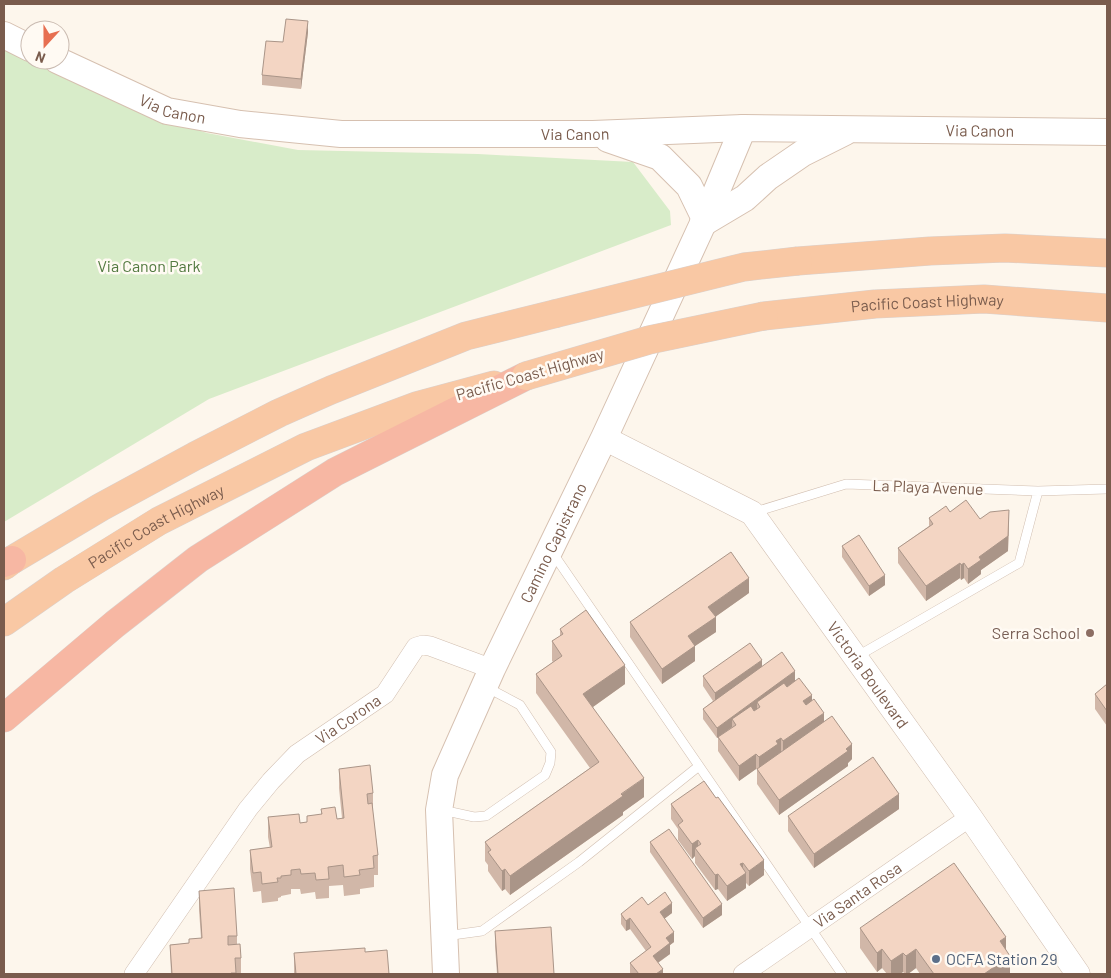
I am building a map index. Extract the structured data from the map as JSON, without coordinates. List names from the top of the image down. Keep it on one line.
{"streets":{"highway":["Pacific Coast Highway"],"main road":["Via Canon","Camino Capistrano"],"street":["Victoria Boulevard","Via Corona","Via Santa Rosa"],"lane":["La Playa Avenue"]},"crossings":[["Via Canon","Camino Capistrano"],["La Playa Avenue","Victoria Boulevard"],["Camino Capistrano","Victoria Boulevard"],["Camino Capistrano","Via Corona"],["Victoria Boulevard","Via Santa Rosa"]],"parks":["Via Canon Park"],"places":["Serra School","OCFA Station 29"],"north":"bottom"}
